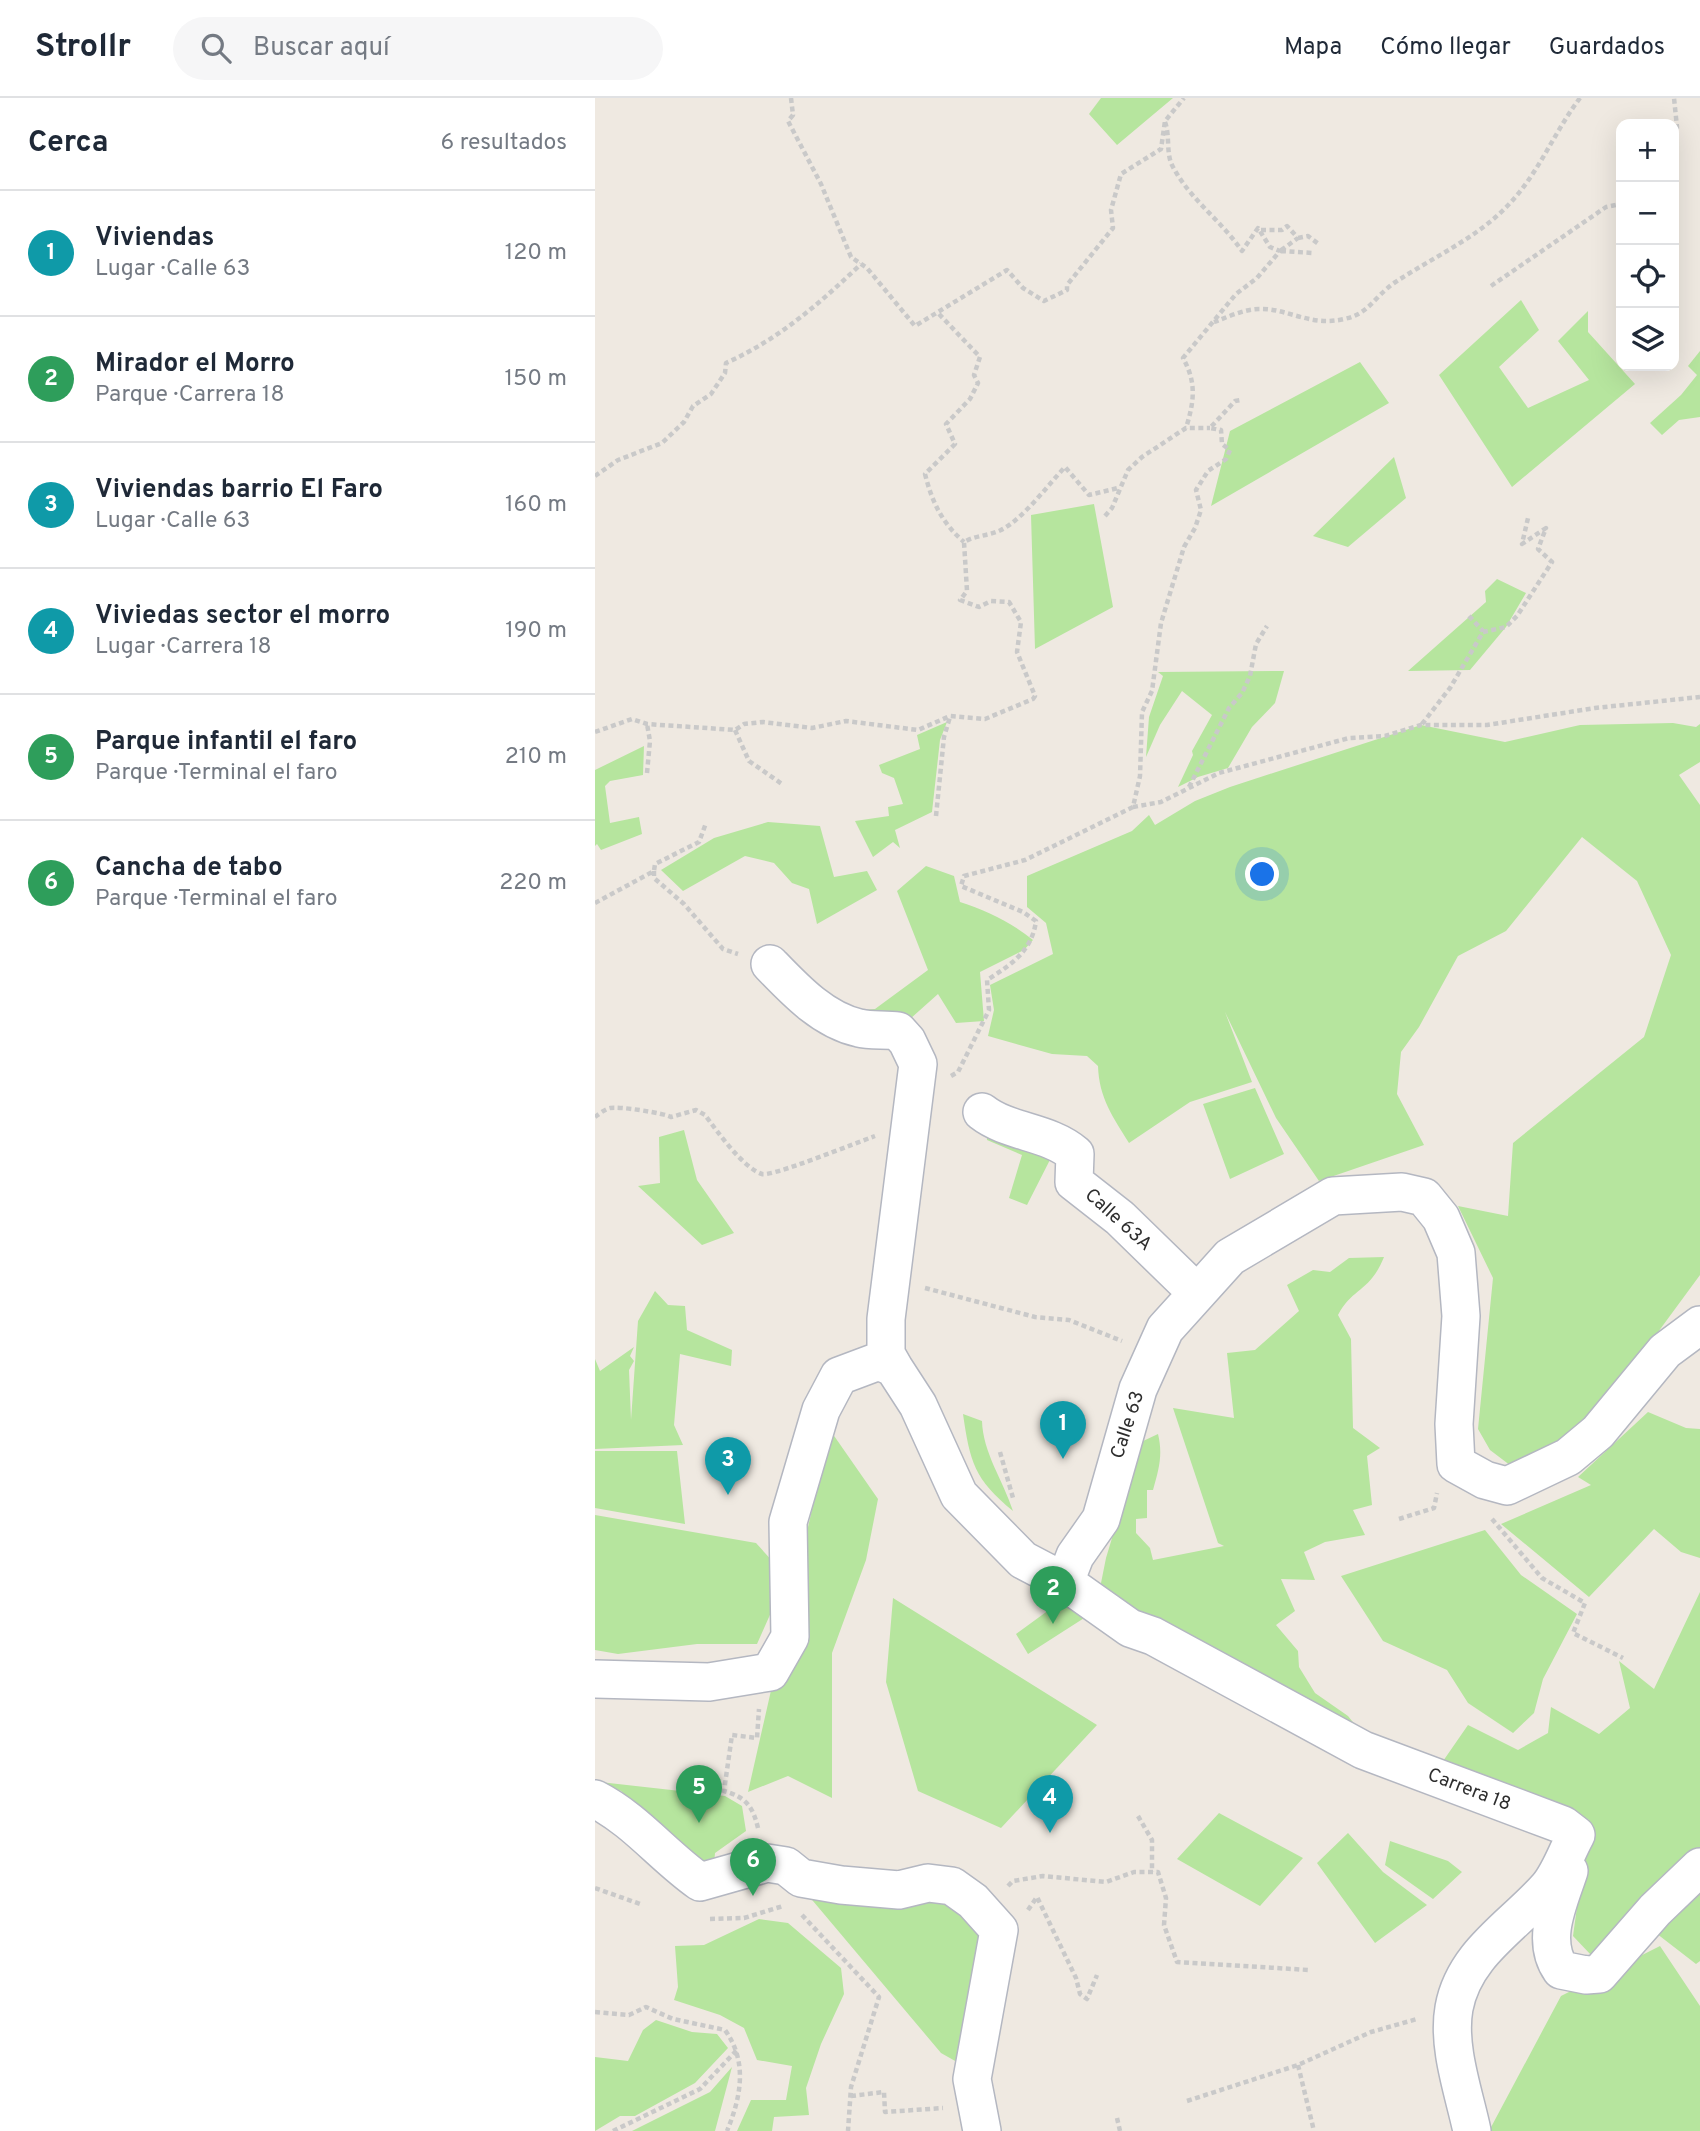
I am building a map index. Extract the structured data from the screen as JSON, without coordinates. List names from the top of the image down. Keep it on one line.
{"streets":{"street":["Calle 63A","Calle 63","Carrera 18"]},"crossings":[["Calle 63A","Calle 63"],["Calle 63","Carrera 18"]],"page":{"header":"Strollr","search":"Buscar aquí","nav":["Mapa","Cómo llegar","Guardados"],"heading":["Cerca","6 resultados"],"map_buttons":["+","−"],"list":[{"mark":"1","name":"Viviendas","note":"Lugar · Calle 63","value":"120 m"},{"mark":"2","name":"Mirador el Morro","note":"Parque · Carrera 18","value":"150 m"},{"mark":"3","name":"Viviendas barrio El Faro","note":"Lugar · Calle 63","value":"160 m"},{"mark":"4","name":"Viviedas sector el morro","note":"Lugar · Carrera 18","value":"190 m"},{"mark":"5","name":"Parque infantil el faro","note":"Parque · Terminal el faro","value":"210 m"},{"mark":"6","name":"Cancha de tabo","note":"Parque · Terminal el faro","value":"220 m"}],"pins":["1","3","2","5","4","6"]}}
